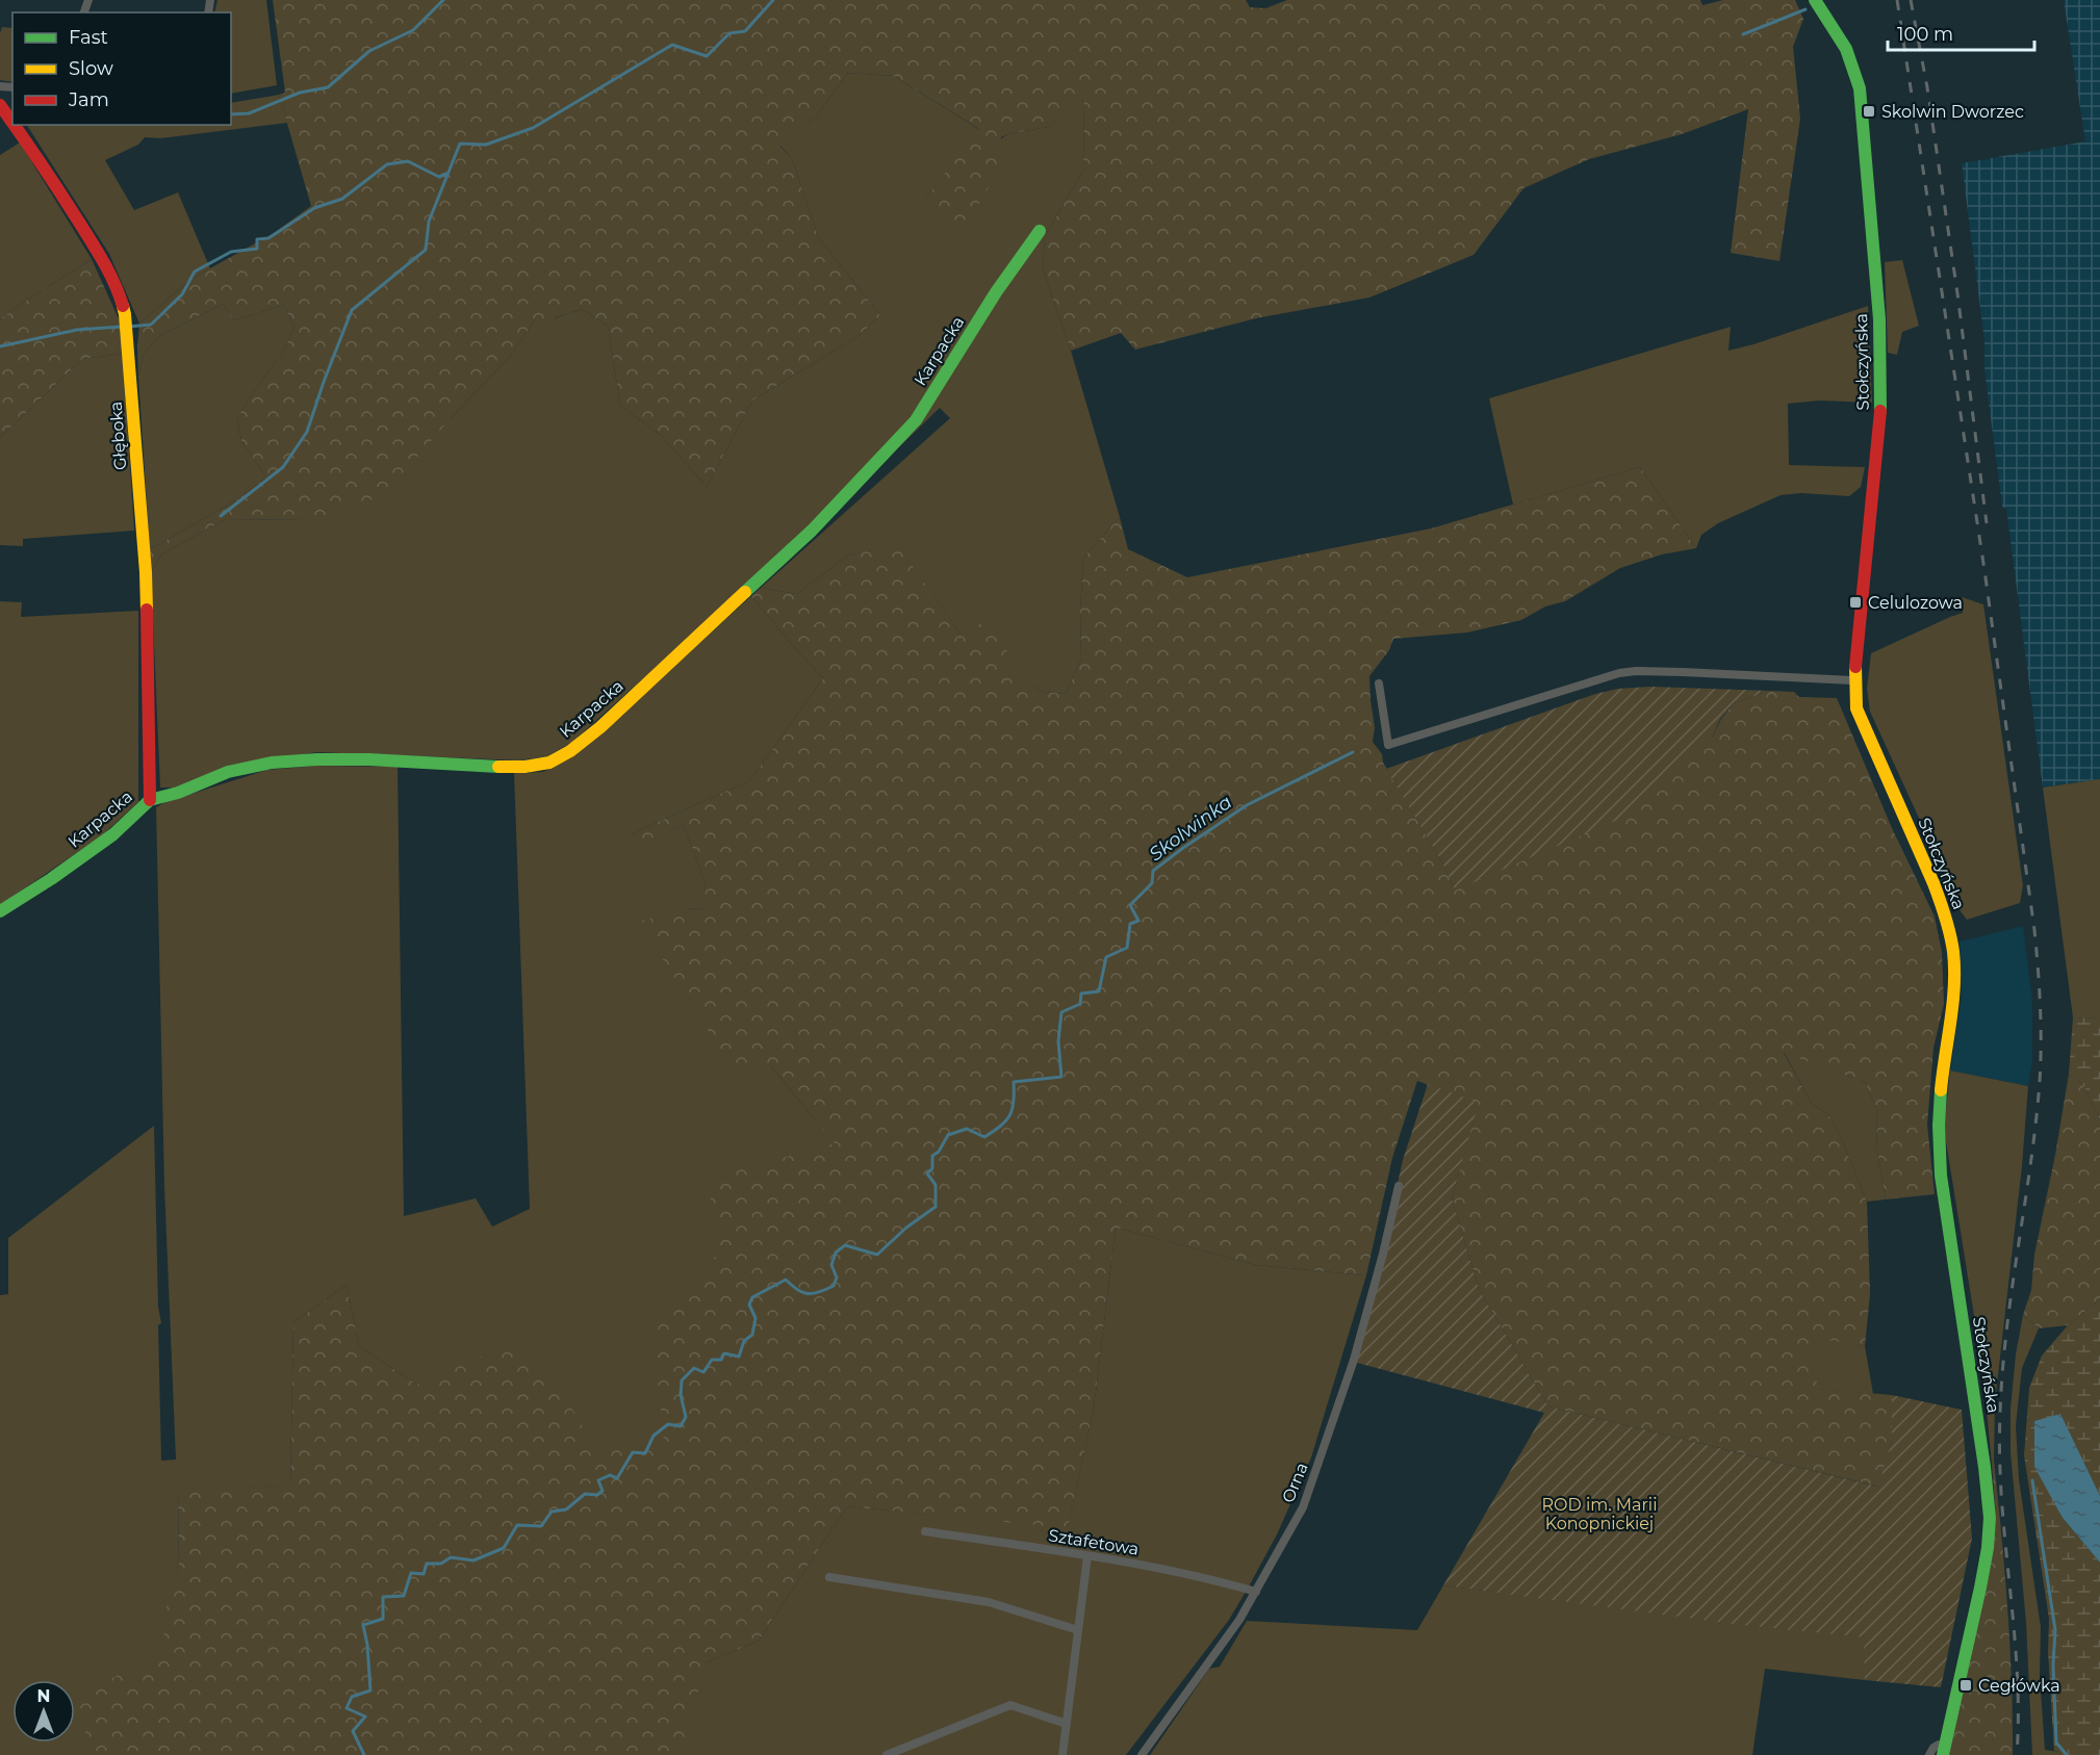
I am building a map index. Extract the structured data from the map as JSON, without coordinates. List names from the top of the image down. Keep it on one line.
{"streets":{"street":["Karpacka","Stołczyńska","Głęboka","Orna","Sztafetowa"]},"crossings":[["Karpacka","Głęboka"],["Orna","Sztafetowa"]],"water":["Skolwinka"],"parks":["ROD im. Marii Konopnickiej"],"places":{"transit":["Skolwin Dworzec","Celulozowa","Cegłówka"]},"legend":["Fast","Slow","Jam"],"scale_bar":"100 m","north":"top"}
